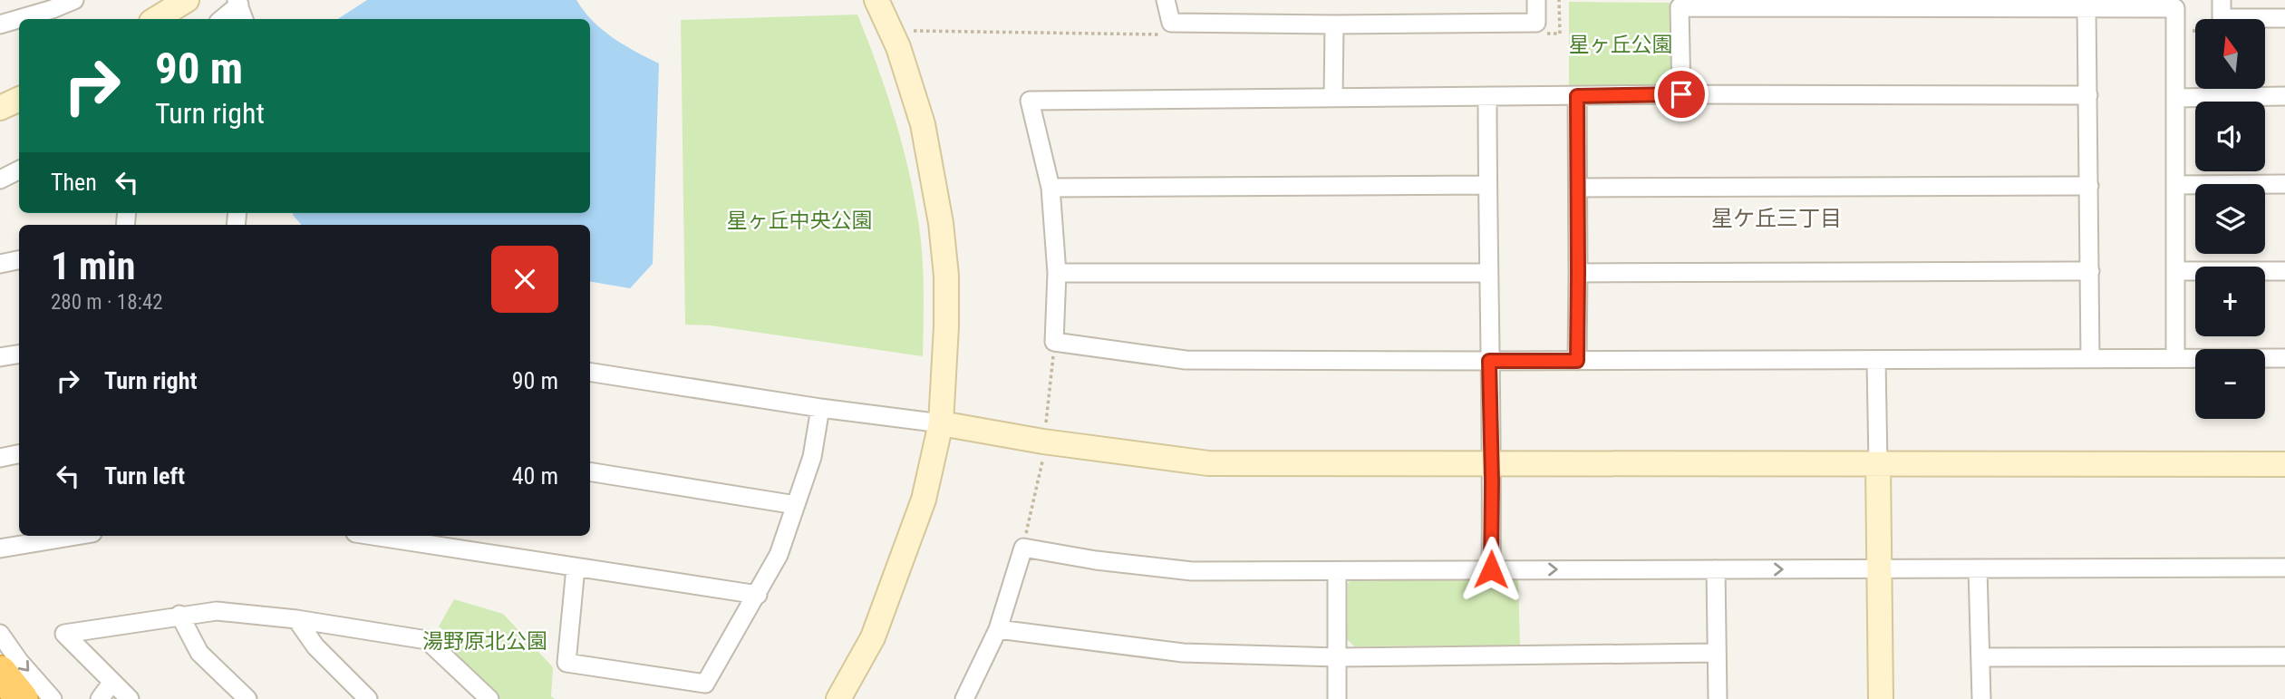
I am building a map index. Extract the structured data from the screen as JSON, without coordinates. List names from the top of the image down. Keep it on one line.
{"districts":["星ケ丘三丁目"],"parks":["星ヶ丘公園","星ヶ丘中央公園","湯野原北公園"],"north":"top","page":{"map_buttons":["+","−"],"turn":["90 m","Turn right"],"then":"Then","heading":["1 min","280 m · 18:42"],"list":[{"name":"Turn right","value":"90 m"},{"name":"Turn left","value":"40 m"}]}}
